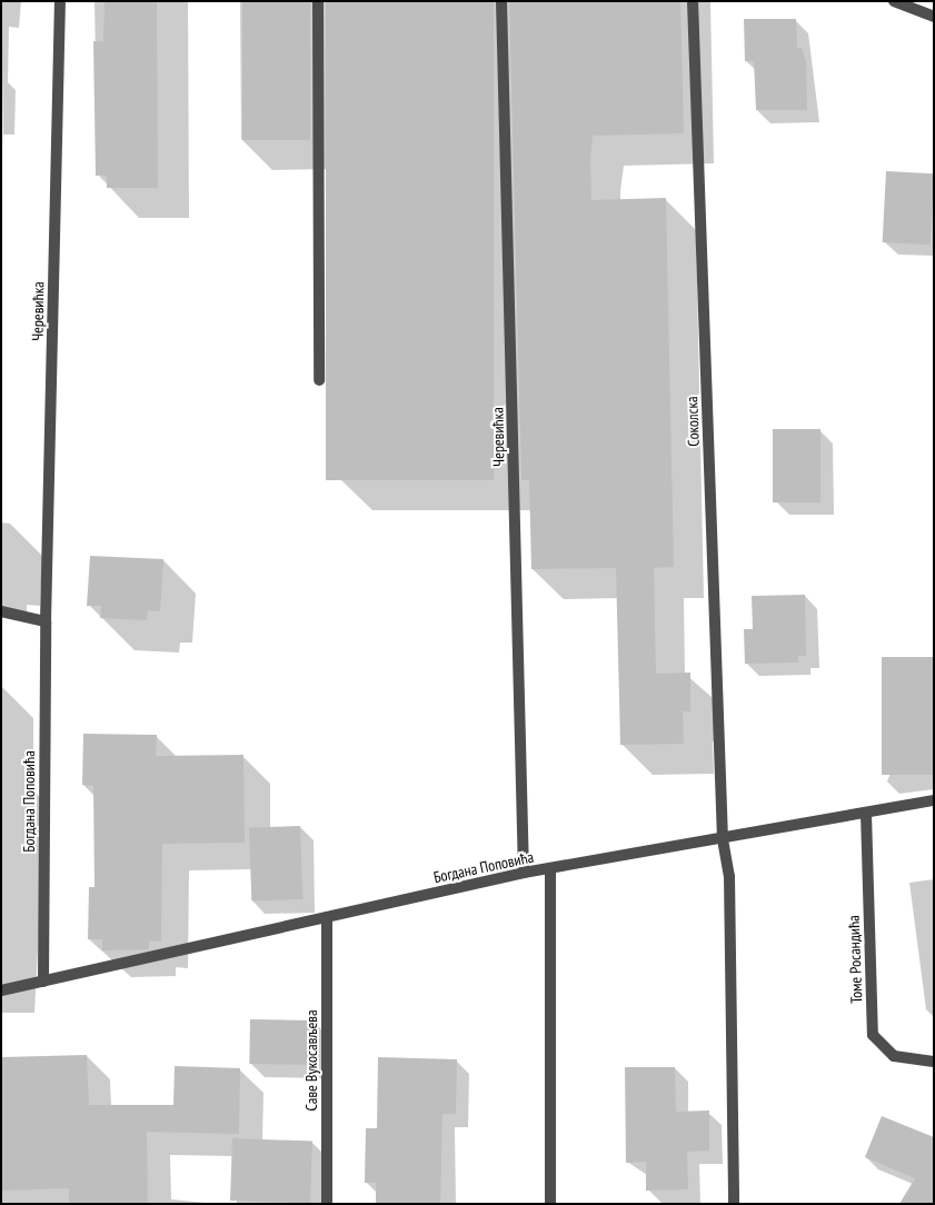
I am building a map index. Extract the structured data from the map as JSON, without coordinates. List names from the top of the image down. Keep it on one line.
{"streets":{"street":["Черевићка","Соколска","Богдана Поповића","Томе Росандића","Саве Вукосављева"]},"crossings":[["Черевићка","Богдана Поповића"],["Соколска","Богдана Поповића"],["Богдана Поповића","Томе Росандића"],["Богдана Поповића","Саве Вукосављева"]]}
